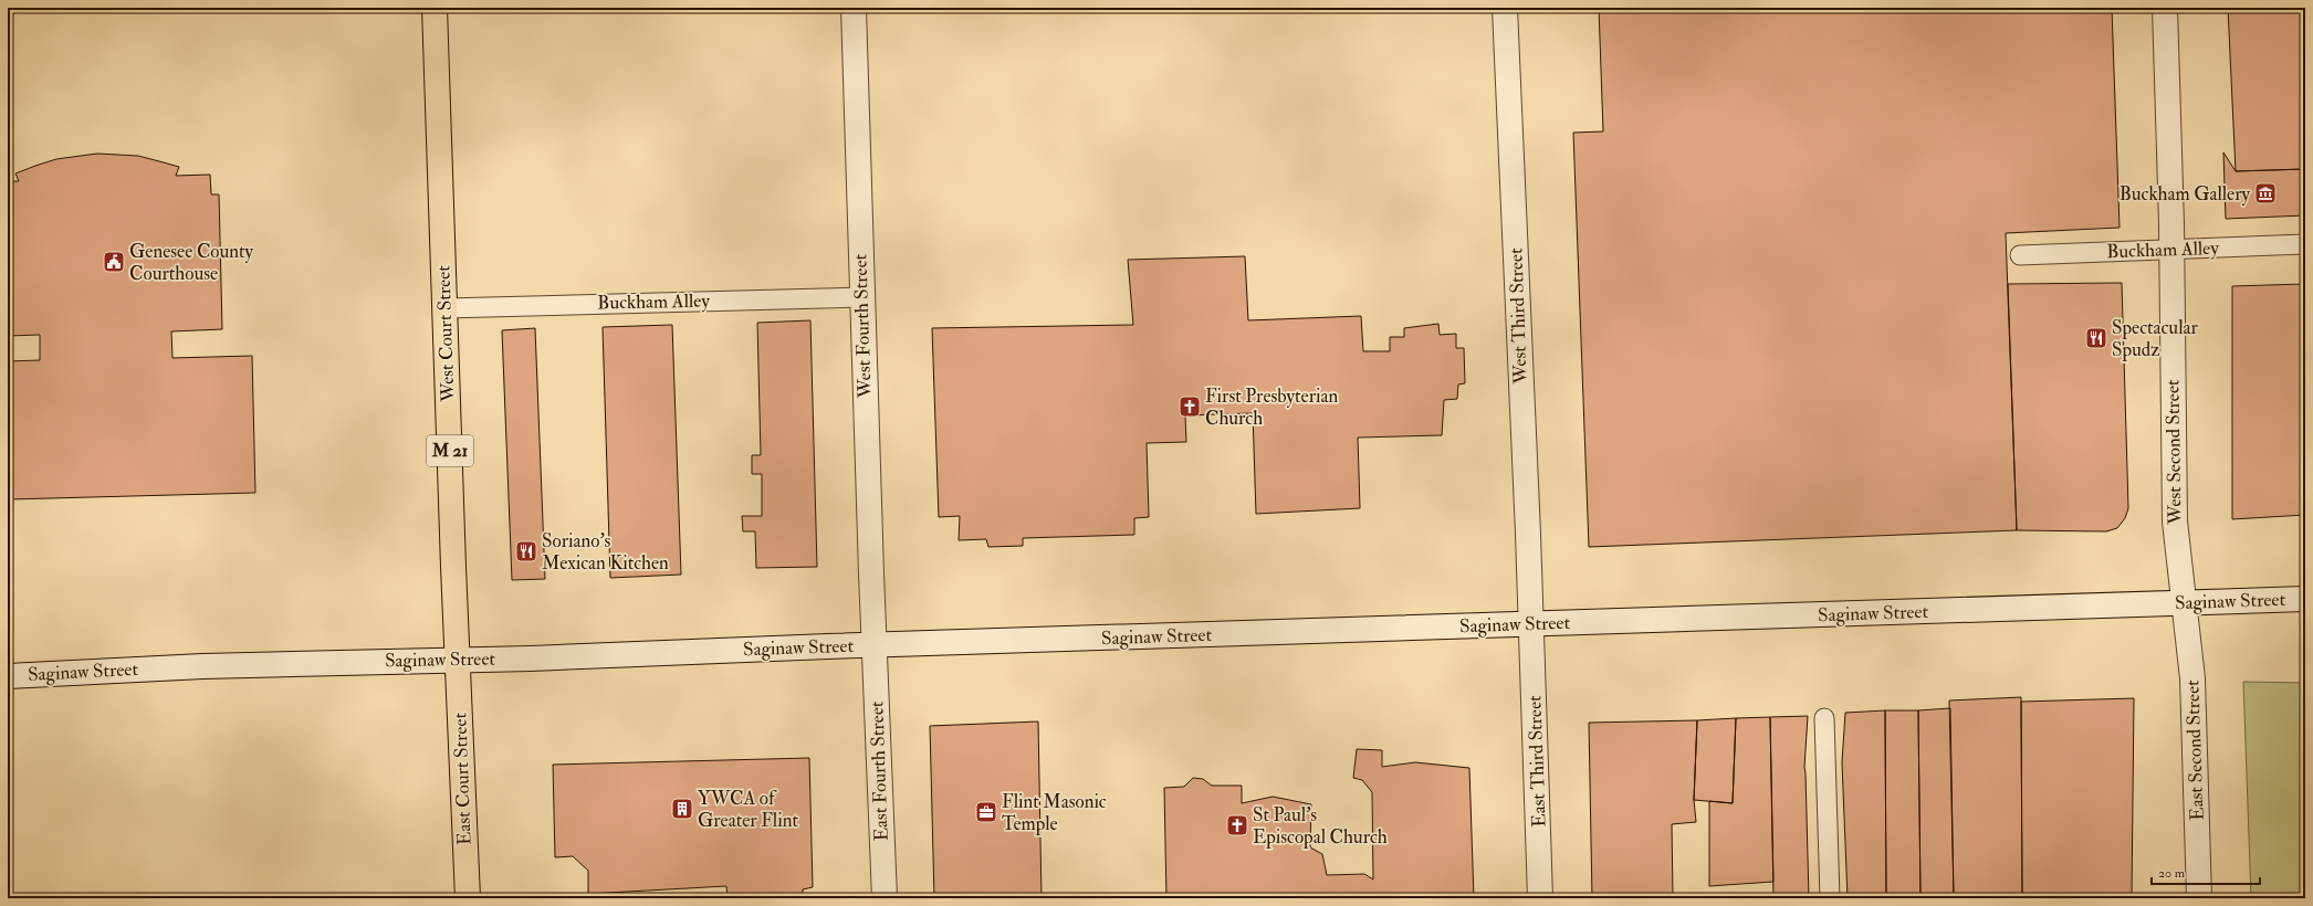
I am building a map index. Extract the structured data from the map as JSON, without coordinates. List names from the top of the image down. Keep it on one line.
{"streets":{"main road":["West Court Street","M 21","East Court Street"],"street":["West Third Street","West Fourth Street","West Second Street","Saginaw Street","East Second Street","East Third Street","East Fourth Street"],"lane":["Buckham Alley"]},"crossings":[["Buckham Alley","West Fourth Street"],["Buckham Alley","West Court Street"],["Buckham Alley","West Second Street"],["West Third Street","Saginaw Street"],["West Third Street","East Third Street"],["West Fourth Street","Saginaw Street"],["West Fourth Street","East Fourth Street"],["West Court Street","Saginaw Street"],["West Court Street","East Court Street"],["West Second Street","Saginaw Street"],["West Second Street","East Second Street"],["Saginaw Street","East Second Street"],["Saginaw Street","East Third Street"],["Saginaw Street","East Fourth Street"],["Saginaw Street","East Court Street"]],"places":{"museum":["Buckham Gallery"],"public building":["Genesee County Courthouse"],"restaurant":["Spectacular Spudz","Soriano's Mexican Kitchen"],"church":["First Presbyterian Church","St Paul's Episcopal Church"],"building":["YWCA of Greater Flint"],"office":["Flint Masonic Temple"]},"scale_bar":"20 m"}
